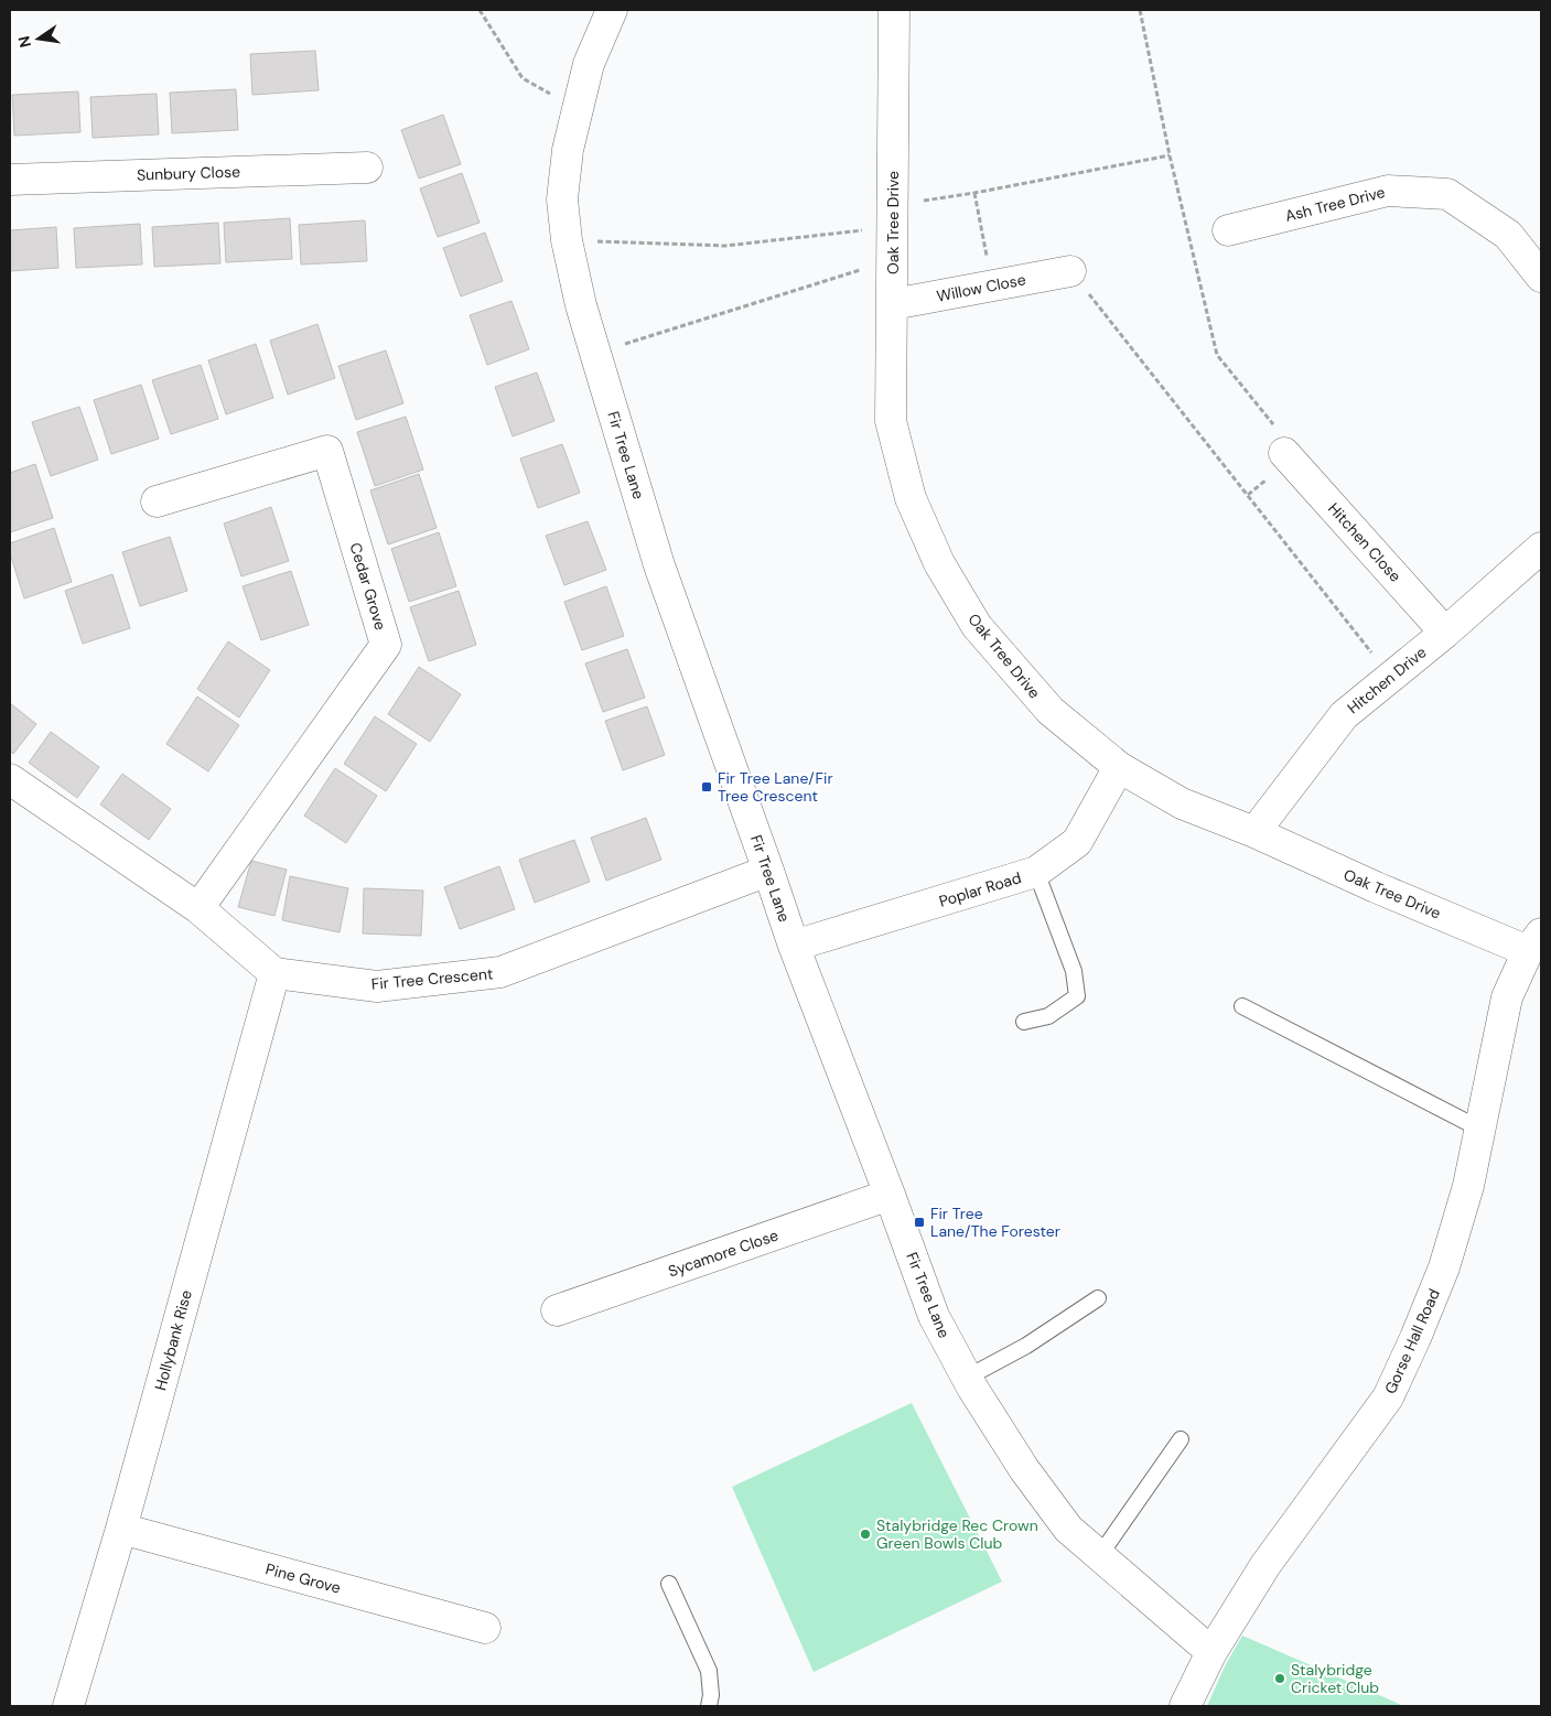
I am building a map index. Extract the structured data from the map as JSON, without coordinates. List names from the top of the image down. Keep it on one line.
{"streets":{"street":["Sunbury Close","Ash Tree Drive","Oak Tree Drive","Willow Close","Fir Tree Lane","Hitchen Close","Cedar Grove","Hitchen Drive","Poplar Road","Fir Tree Crescent","Sycamore Close","Hollybank Rise","Gorse Hall Road","Pine Grove"]},"crossings":[["Oak Tree Drive","Willow Close"],["Oak Tree Drive","Hitchen Drive"],["Oak Tree Drive","Poplar Road"],["Oak Tree Drive","Gorse Hall Road"],["Fir Tree Lane","Poplar Road"],["Fir Tree Lane","Fir Tree Crescent"],["Fir Tree Lane","Sycamore Close"],["Fir Tree Lane","Gorse Hall Road"],["Hitchen Close","Hitchen Drive"],["Fir Tree Crescent","Hollybank Rise"],["Hollybank Rise","Pine Grove"]],"places":{"transit":["Fir Tree Lane/Fir Tree Crescent","Fir Tree Lane/The Forester"],"other":["Stalybridge Rec Crown Green Bowls Club","Stalybridge Cricket Club"]},"north":"left"}
